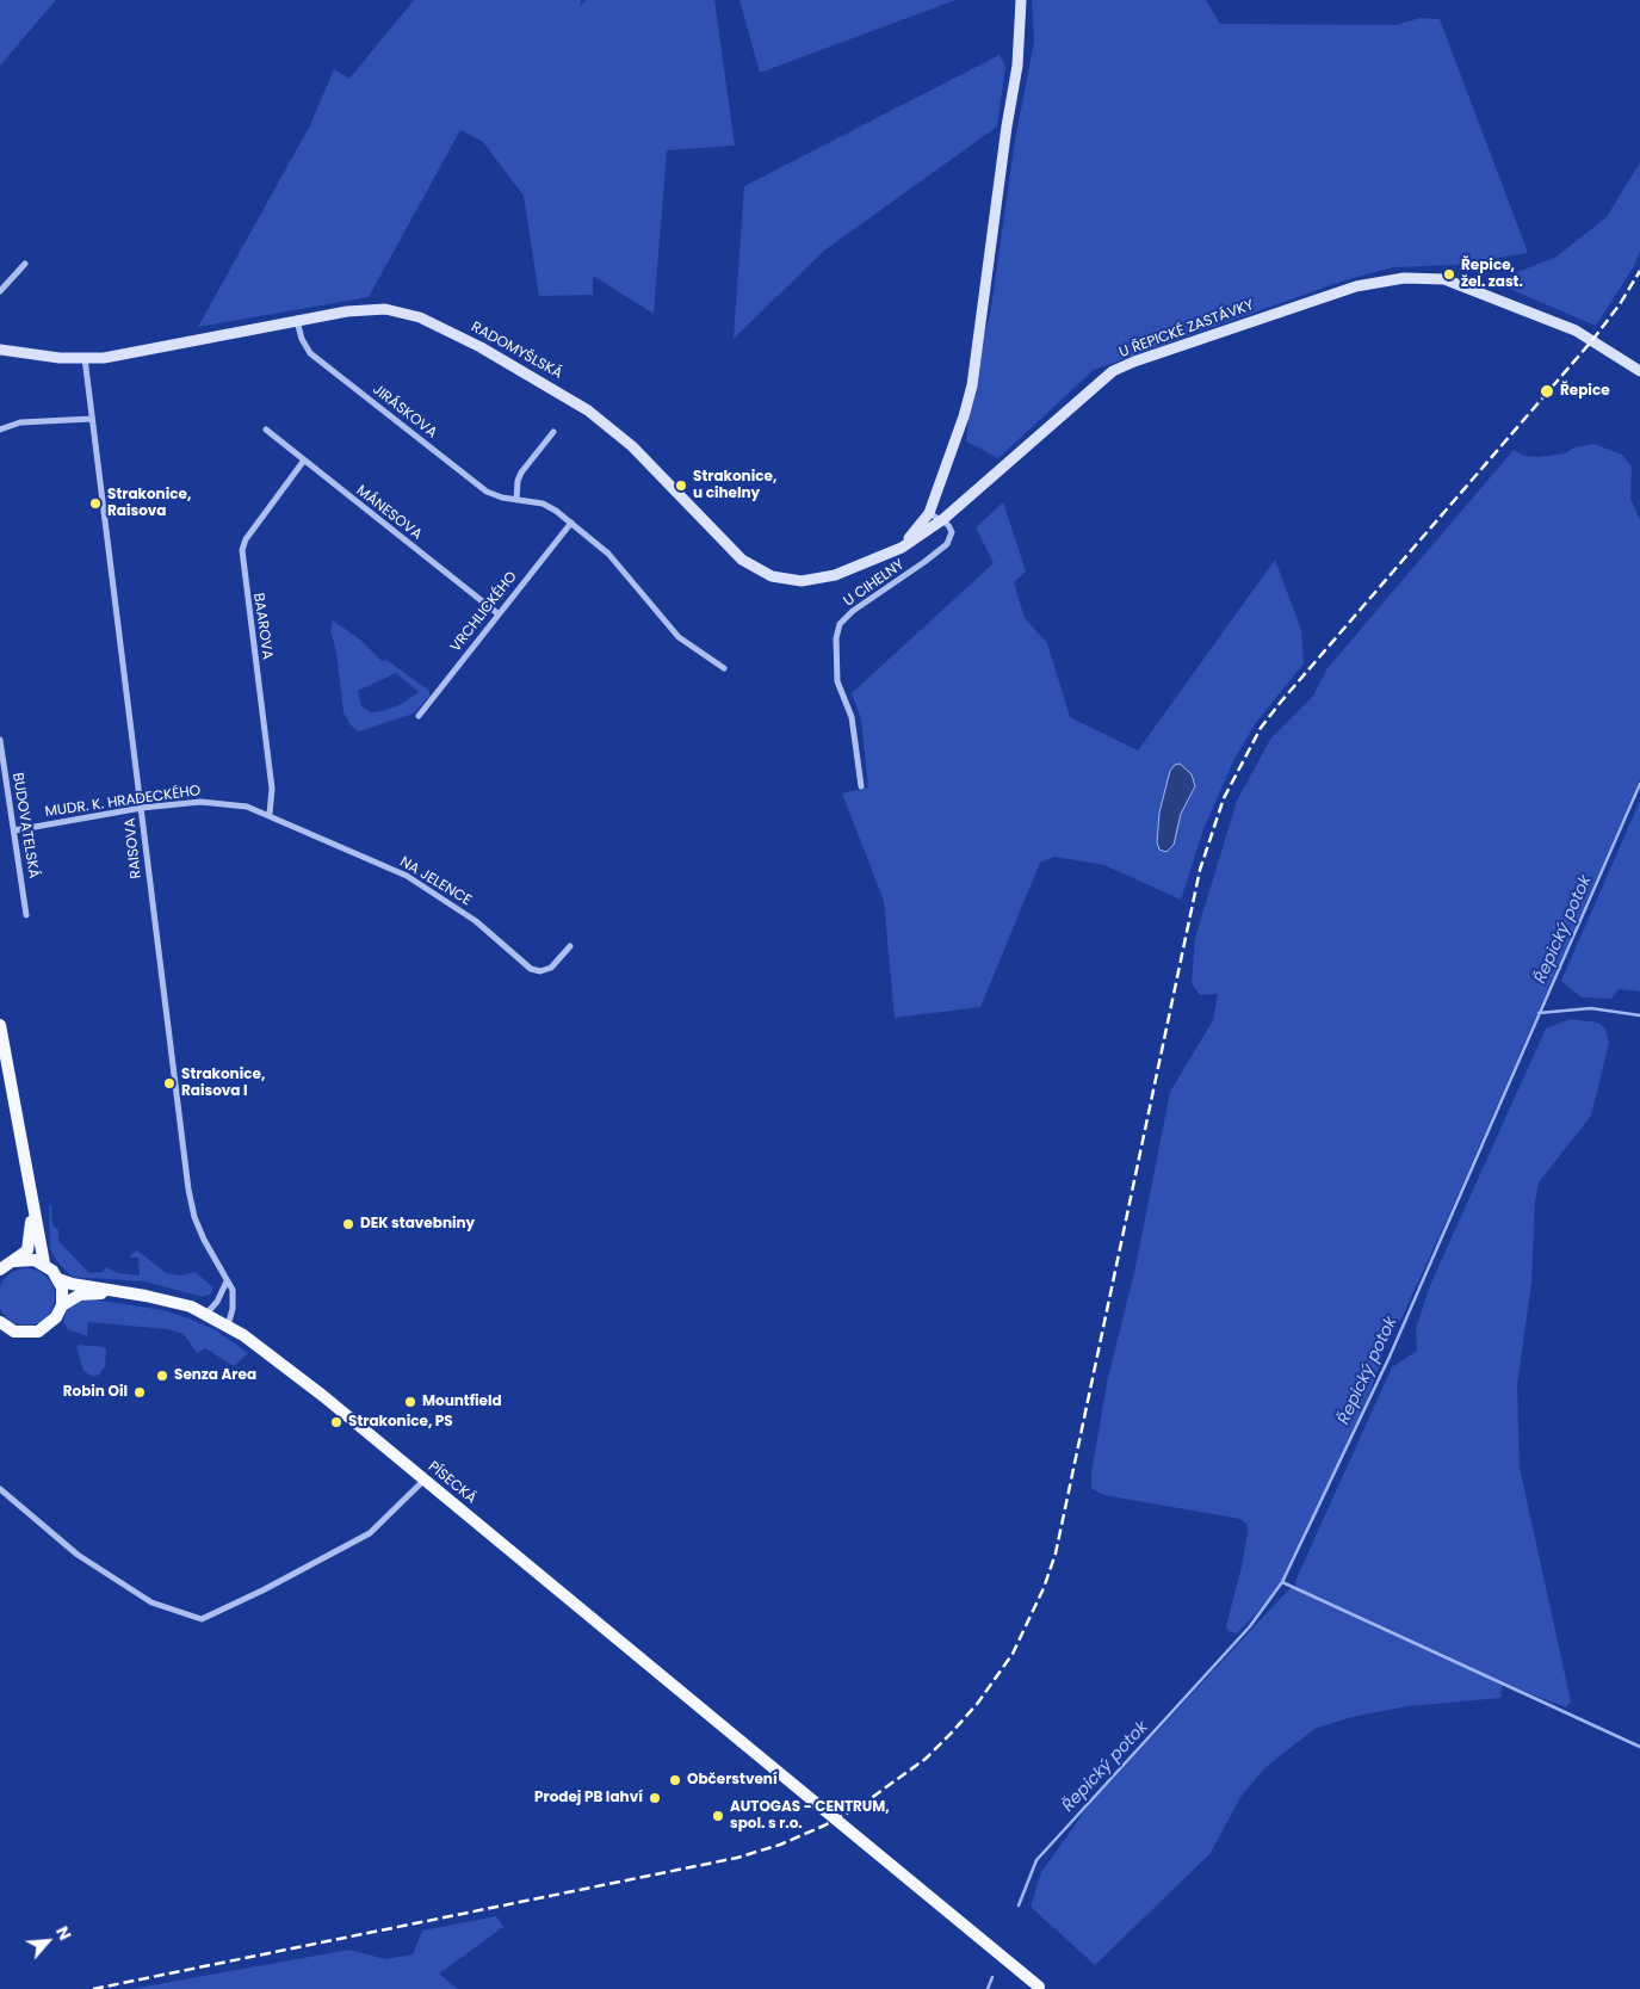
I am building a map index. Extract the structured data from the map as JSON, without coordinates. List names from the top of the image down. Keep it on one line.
{"streets":{"main road":["U ŘEPICKÉ ZASTÁVKY","RADOMYŠLSKÁ","PÍSECKÁ"],"street":["JIRÁSKOVA","MÁNESOVA","U CIHELNY","VRCHLICKÉHO","BAAROVA","MUDR. K. HRADECKÉHO","BUDOVATELSKÁ","RAISOVA","NA JELENCE"]},"crossings":[["U ŘEPICKÉ ZASTÁVKY","RADOMYŠLSKÁ"],["U ŘEPICKÉ ZASTÁVKY","U CIHELNY"],["RADOMYŠLSKÁ","JIRÁSKOVA"],["RADOMYŠLSKÁ","U CIHELNY"],["RADOMYŠLSKÁ","RAISOVA"],["JIRÁSKOVA","VRCHLICKÉHO"],["MÁNESOVA","VRCHLICKÉHO"],["MÁNESOVA","BAAROVA"],["BAAROVA","MUDR. K. HRADECKÉHO"],["BAAROVA","NA JELENCE"],["MUDR. K. HRADECKÉHO","BUDOVATELSKÁ"],["MUDR. K. HRADECKÉHO","RAISOVA"],["MUDR. K. HRADECKÉHO","NA JELENCE"],["RAISOVA","PÍSECKÁ"]],"water":["Řepický potok"],"places":["Řepice, žel. zast.","Řepice","Strakonice, u cihelny","Strakonice, Raisova","Strakonice, Raisova I","DEK stavebniny","Senza Area","Robin Oil","Mountfield","Strakonice, PS","Občerstvení","Prodej PB lahví","AUTOGAS - CENTRUM, spol. s r.o."],"north":"top right"}
